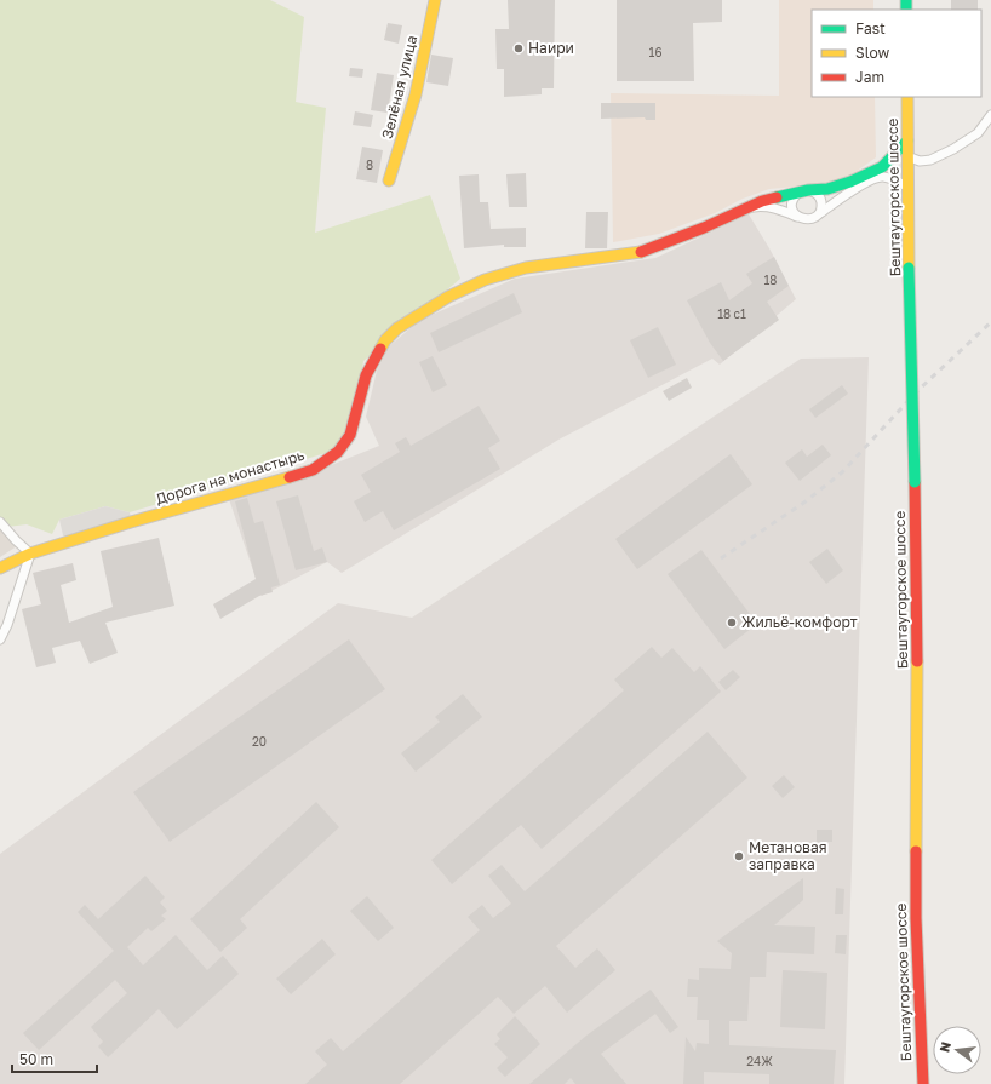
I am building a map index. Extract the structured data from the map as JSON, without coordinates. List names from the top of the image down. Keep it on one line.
{"streets":{"street":["Зелёная улица","Бештаугорское шоссе","Дорога на монастырь"]},"crossings":[["Бештаугорское шоссе","Дорога на монастырь"]],"places":["Наири","Жильё-комфорт","Метановая заправка"],"house_numbers":["16","8","18","18 с1","20","24Ж"],"legend":["Fast","Slow","Jam"],"scale_bar":"50 m","north":"left"}
